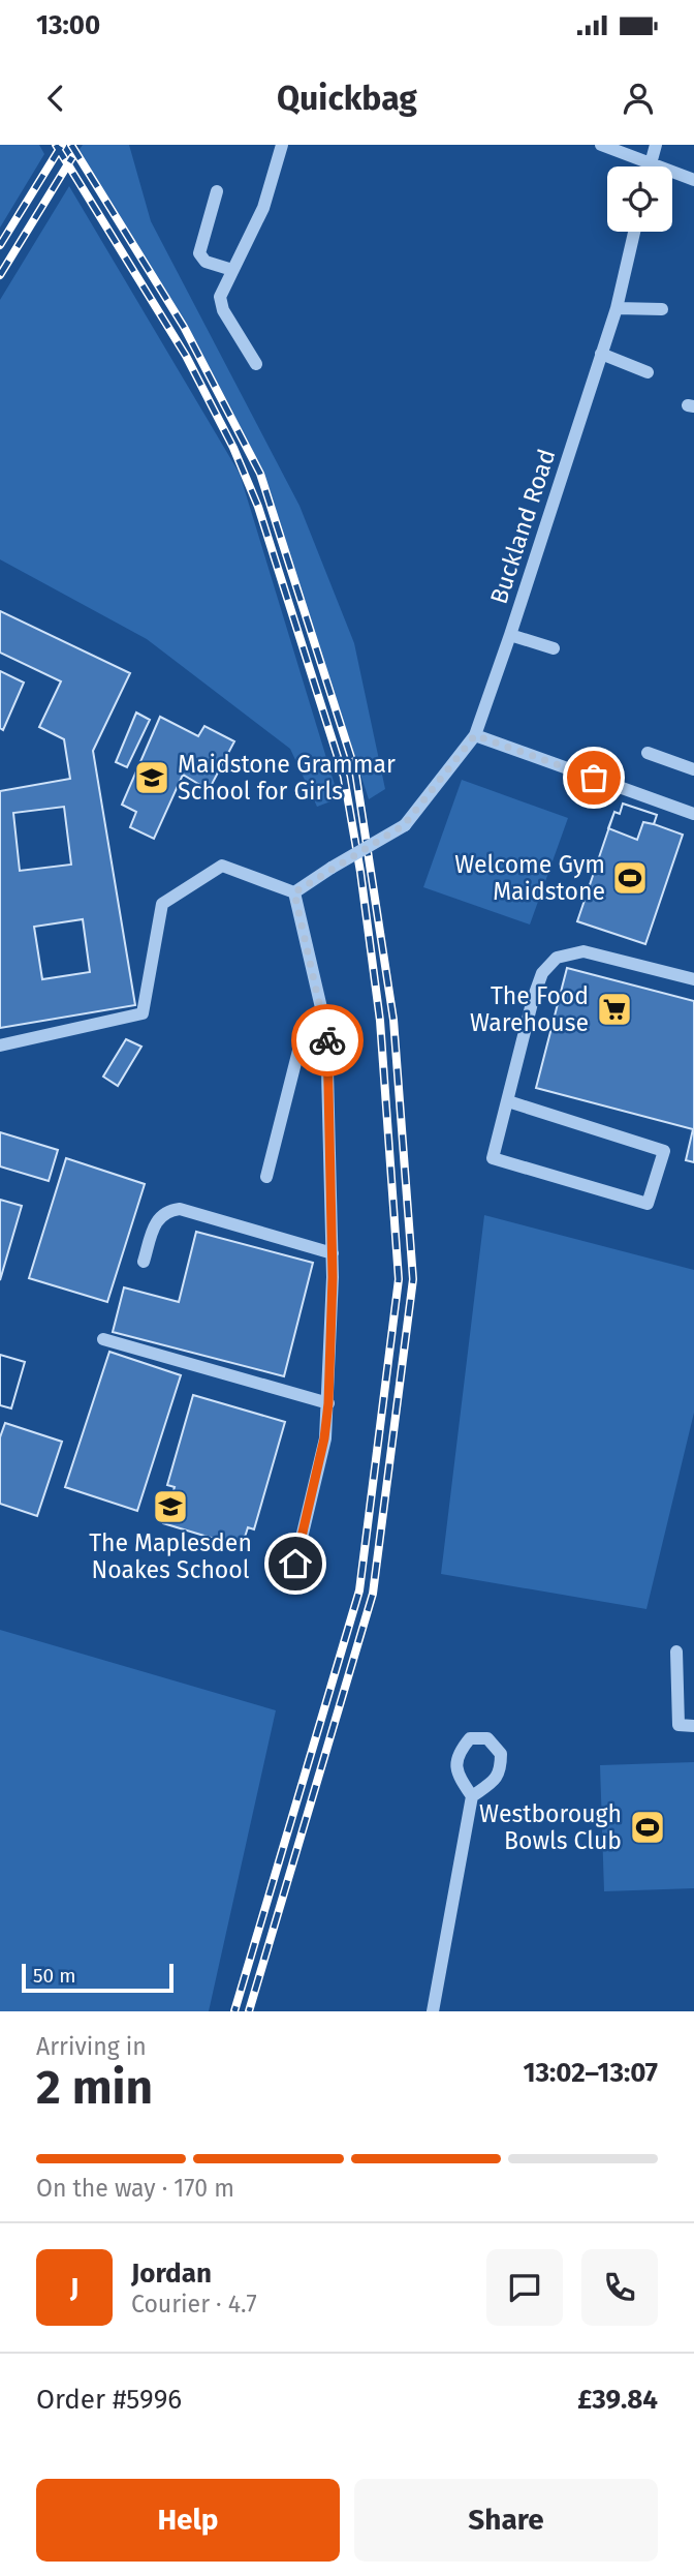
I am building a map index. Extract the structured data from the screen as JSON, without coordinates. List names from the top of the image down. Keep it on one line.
{"streets":{"street":["Buckland Road"]},"places":{"school or university":["Maidstone Grammar School for Girls","The Maplesden Noakes School"],"sports":["Welcome Gym Maidstone","Westborough Bowls Club"],"supermarket":["The Food Warehouse"]},"scale_bar":"50 m","page":{"status":"13:00","header":"Quickbag","scale":"50 m","heading":["2 min","Arriving in","13:02–13:07"],"panel":["Jordan","Courier · 4.7","Order #5996","£39.84"],"bar":"On the way · 170 m","round":"J","buttons":["Help","Share"]}}
